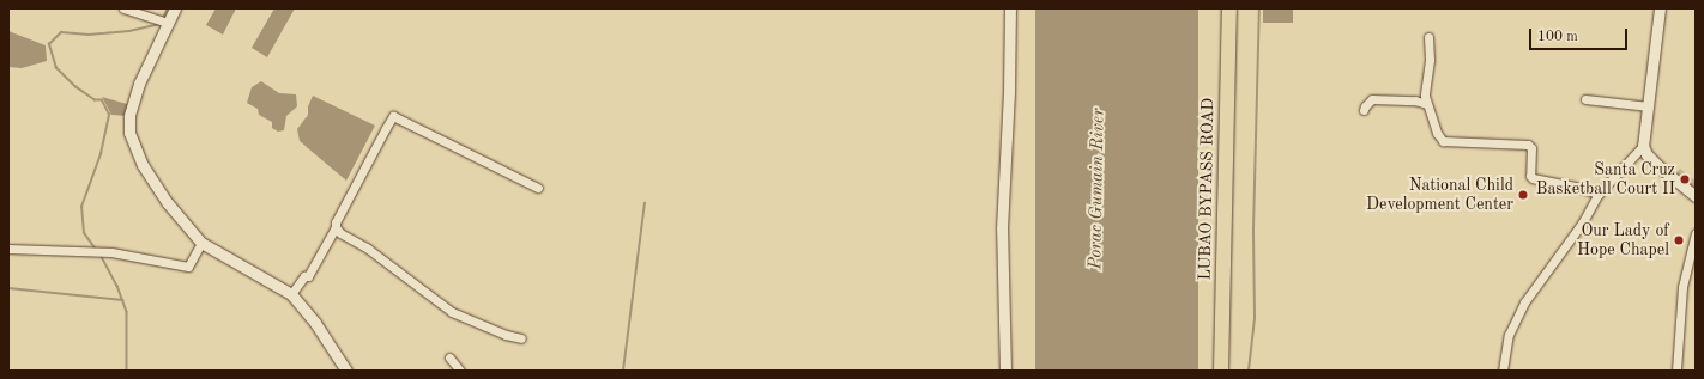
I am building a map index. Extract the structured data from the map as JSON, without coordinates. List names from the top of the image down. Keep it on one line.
{"streets":{"highway":["LUBAO BYPASS ROAD"]},"water":["Porac Gumain River"],"places":["Santa Cruz Basketball Court II","National Child Development Center","Our Lady of Hope Chapel"],"scale_bar":"100 m"}
